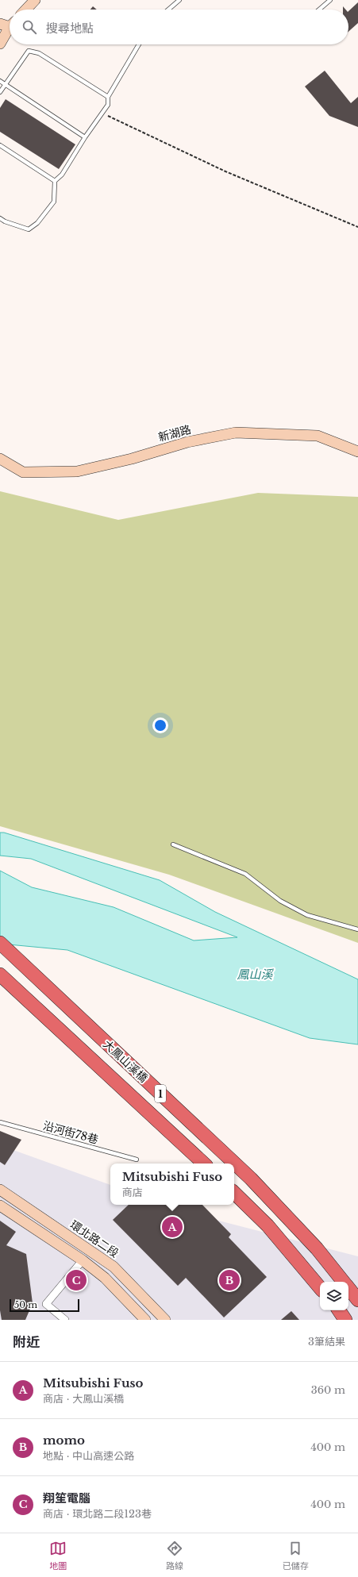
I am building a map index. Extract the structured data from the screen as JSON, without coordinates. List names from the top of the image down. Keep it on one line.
{"streets":{"highway":["大鳳山溪橋","1"],"main road":["新湖路","環北路二段"],"lane":["沿河街78巷"]},"water":["鳳山溪"],"scale_bar":"50 m","page":{"search":"搜尋地點","popup":["Mitsubishi Fuso","商店"],"pins":["A","B","C"],"scale":"50 m","heading":["附近","3筆結果"],"list":[{"mark":"A","name":"Mitsubishi Fuso","note":"商店 · 大鳳山溪橋","value":"360 m"},{"mark":"B","name":"momo","note":"地點 · 中山高速公路","value":"400 m"},{"mark":"C","name":"翔笙電腦","note":"商店 · 環北路二段123巷","value":"400 m"}],"nav":["地圖","路線","已儲存"]}}
